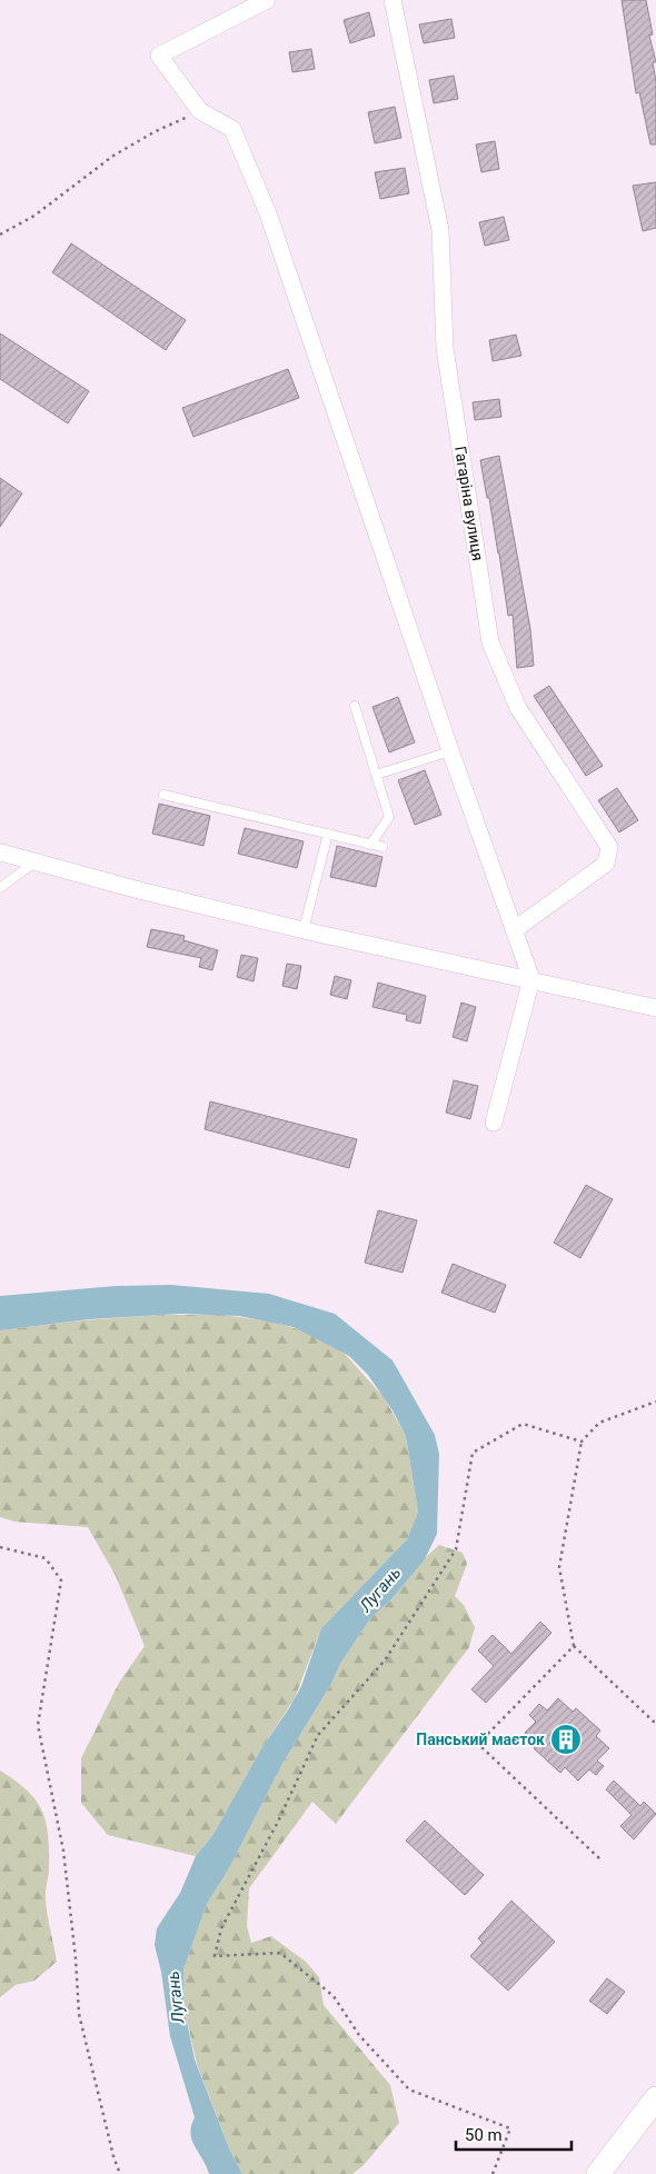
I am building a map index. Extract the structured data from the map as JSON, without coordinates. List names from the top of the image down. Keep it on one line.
{"streets":{"street":["Гагаріна вулиця"]},"water":["Лугань"],"places":{"building":["Панський маєток"]},"scale_bar":"50 m"}
